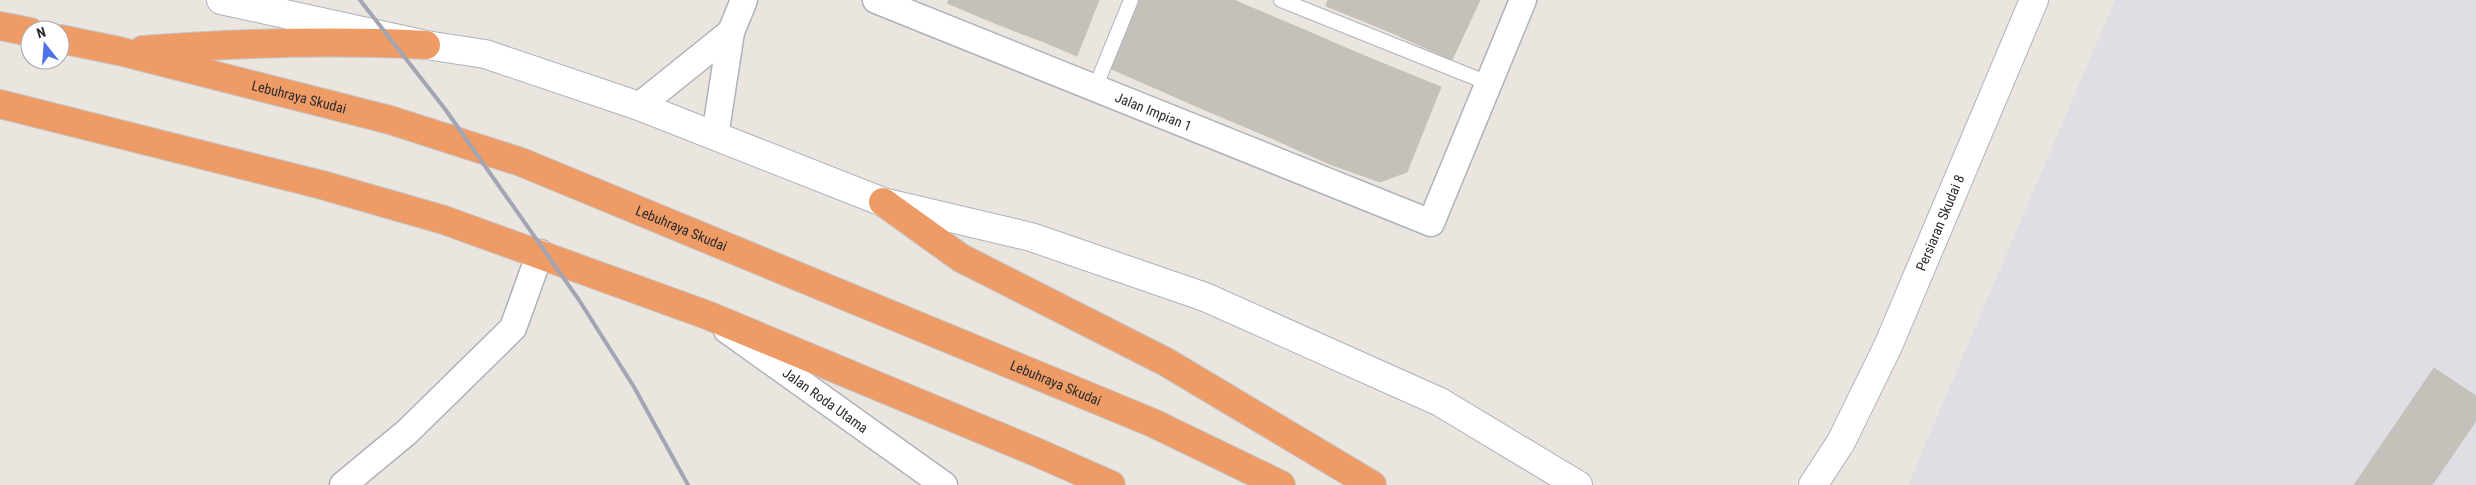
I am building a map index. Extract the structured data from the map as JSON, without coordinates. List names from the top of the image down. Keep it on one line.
{"streets":{"highway":["Lebuhraya Skudai"],"street":["Jalan Impian 1","Persiaran Skudai 8","Jalan Roda Utama"]},"north":"top"}
